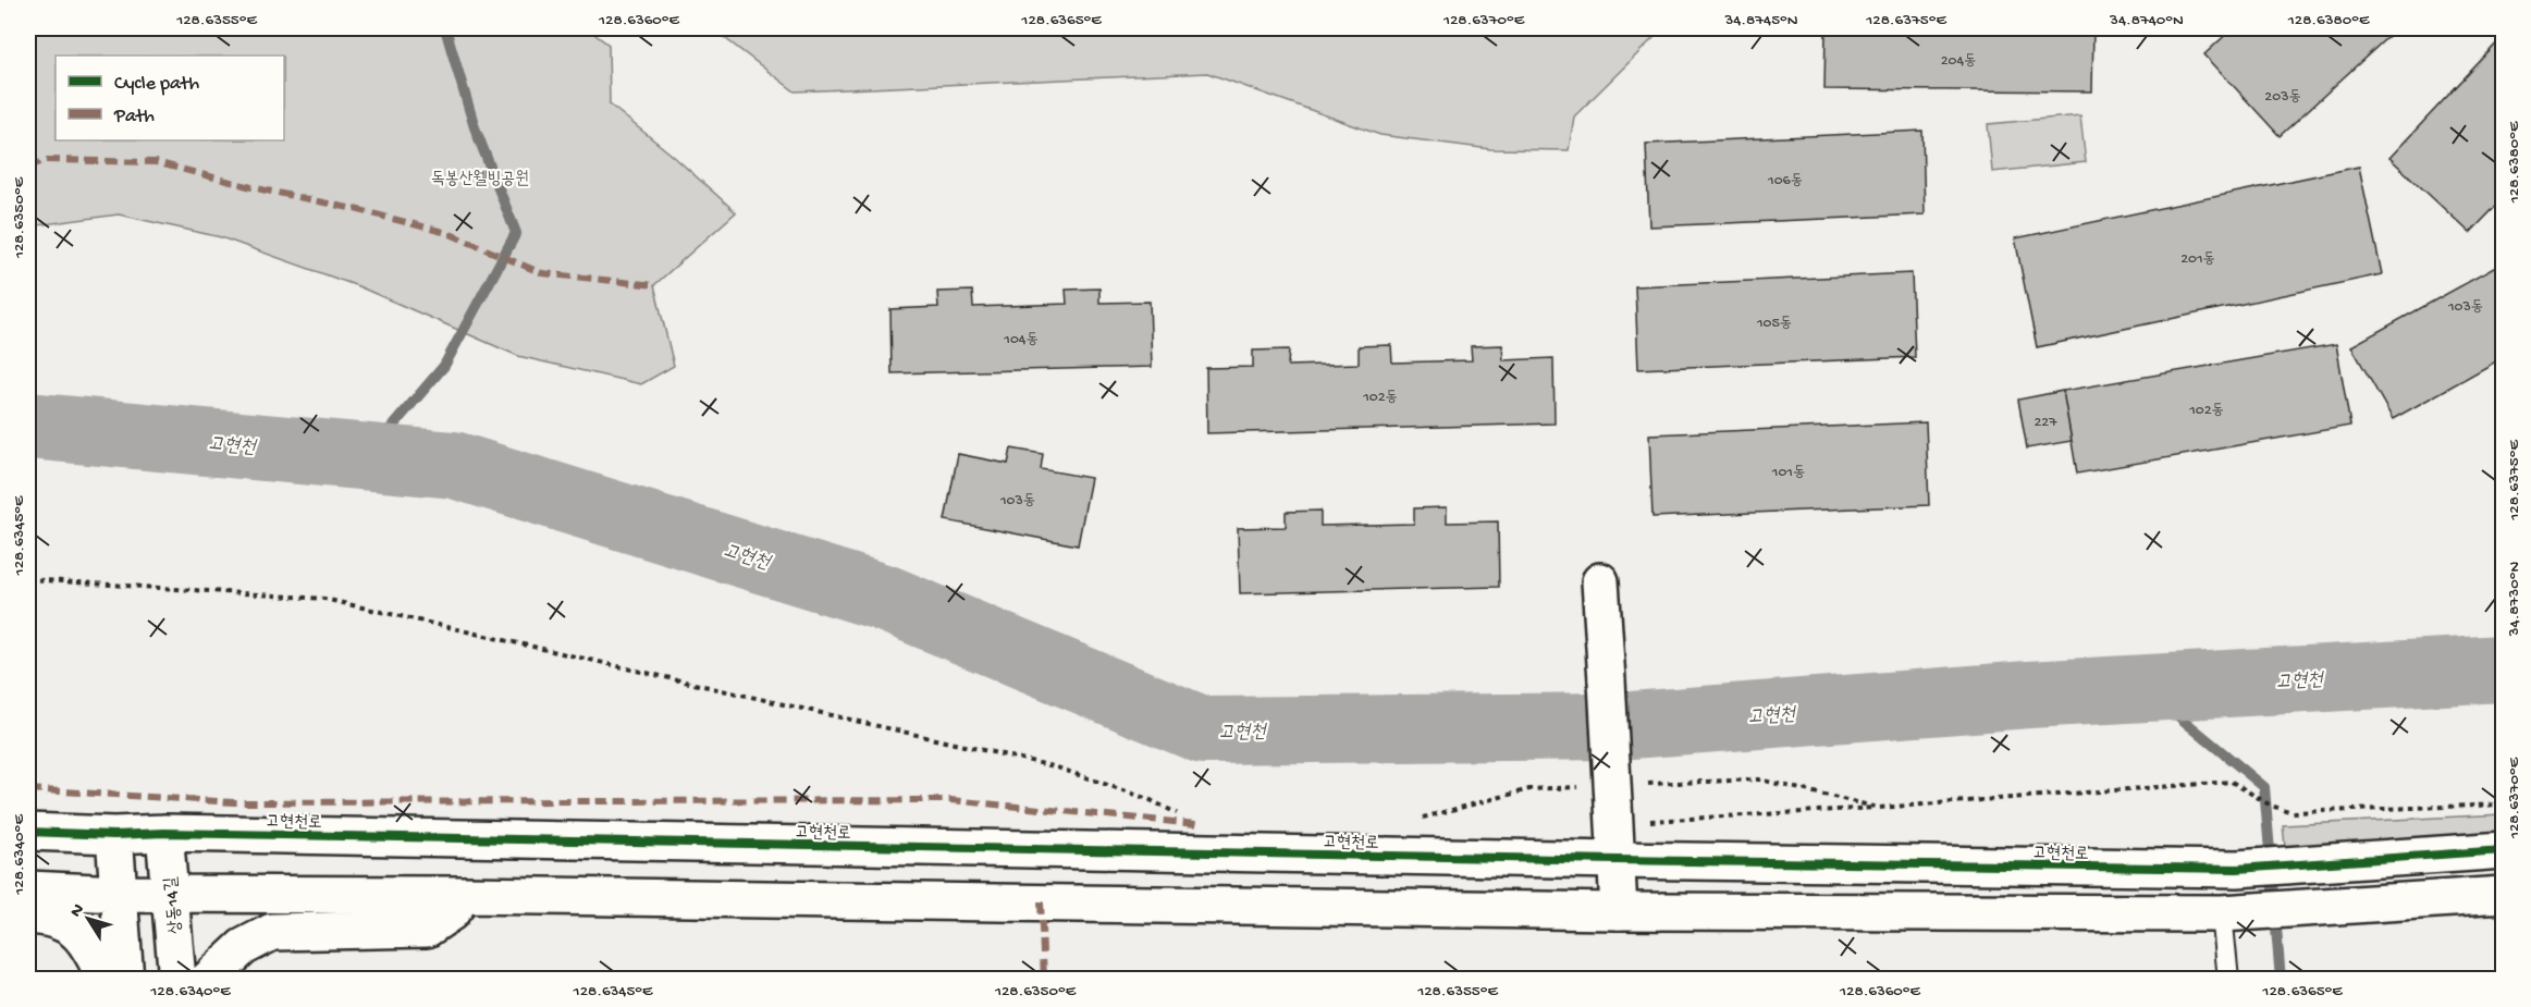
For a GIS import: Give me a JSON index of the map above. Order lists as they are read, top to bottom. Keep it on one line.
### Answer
{"streets":{"street":["고현천로","상동14길"]},"crossings":[["고현천로","상동14길"]],"water":["고현천"],"parks":["독봉산웰빙공원"],"house_numbers":["204동","203동","106동","201동","103동","105동","104동","102동","102동","227","101동","103동"],"legend":["Cycle path","Path"],"north":"top left","coordinates":["128.6355°E","128.6360°E","128.6365°E","128.6370°E","34.8745°N","128.6375°E","34.8740°N","128.6380°E","128.6350°E","128.6345°E","34.8730°N","128.6340°E"]}
